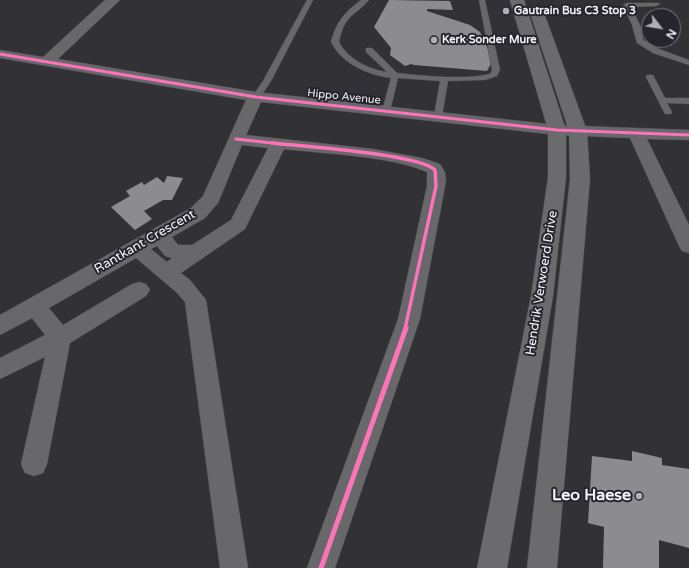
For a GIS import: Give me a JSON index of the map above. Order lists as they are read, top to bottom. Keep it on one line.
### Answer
{"streets":{"main road":["Hendrik Verwoerd Drive"],"street":["Hippo Avenue","Rantkant Crescent"]},"crossings":[["Hippo Avenue","Rantkant Crescent"],["Hippo Avenue","Hendrik Verwoerd Drive"]],"places":["Gautrain Bus C3 Stop 3","Kerk Sonder Mure","Leo Haese"],"north":"bottom right"}
